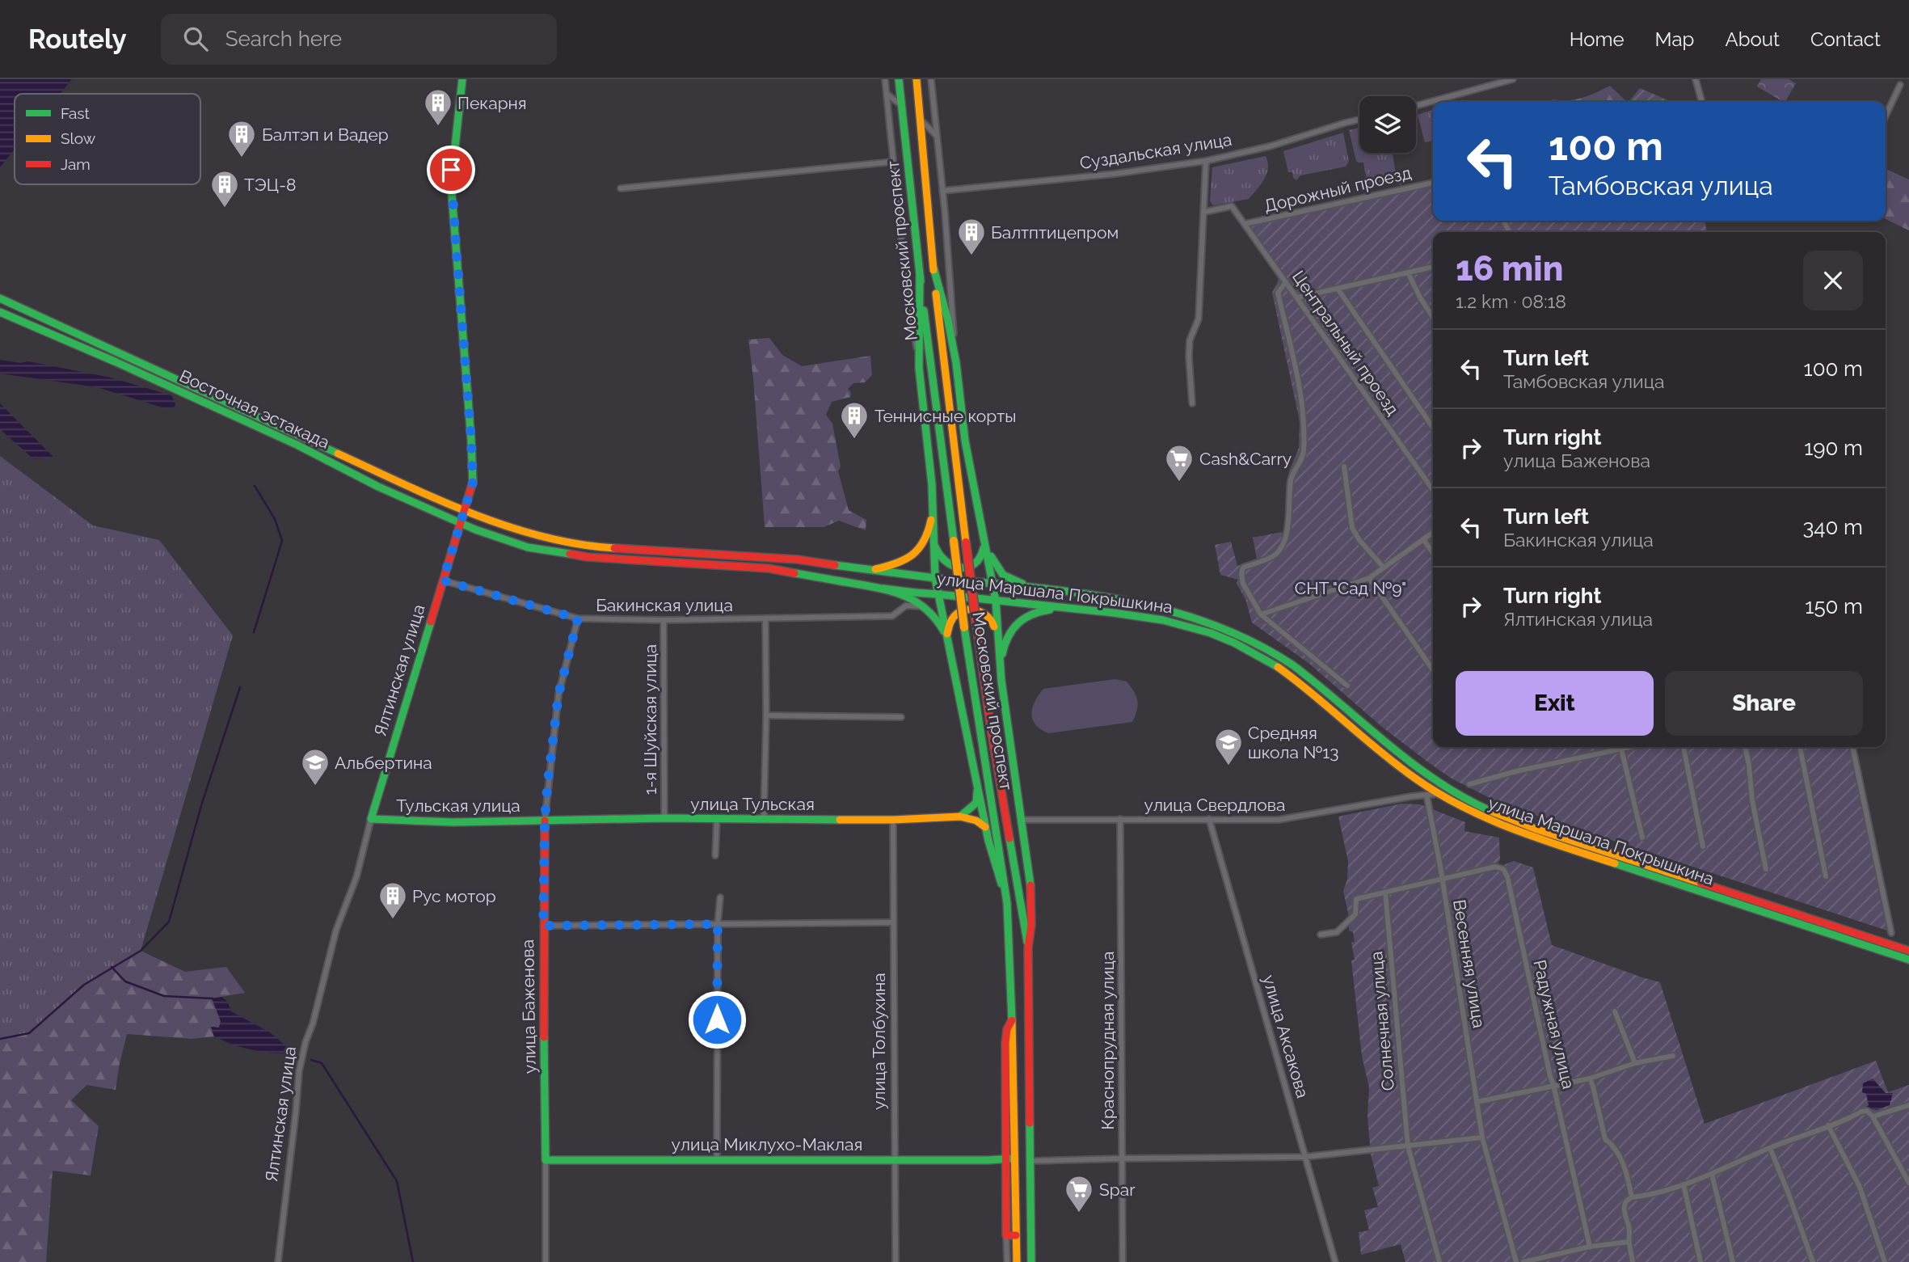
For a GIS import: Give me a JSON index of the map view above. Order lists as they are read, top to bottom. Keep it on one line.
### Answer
{"streets":{"main road":["Московский проспект","Восточная эстакада","улица Маршала Покрышкина","Ялтинская улица","улица Тульская","Тульская улица","улица Баженова","улица Миклухо-Маклая"],"street":["Суздальская улица","Дорожный проезд","Центральный проезд","Бакинская улица","1-я Шуйская улица","улица Свердлова","Весенняя улица","Солнечная улица","Радужная улица","улица Аксакова","Краснопрудная улица","улица Толбухина"]},"crossings":[["Дорожный проезд","Центральный проезд"],["Московский проспект","улица Миклухо-Маклая"],["Восточная эстакада","улица Маршала Покрышкина"],["Восточная эстакада","Ялтинская улица"],["улица Маршала Покрышкина","Ялтинская улица"],["улица Маршала Покрышкина","улица Свердлова"],["Бакинская улица","Ялтинская улица"],["Бакинская улица","1-я Шуйская улица"],["Бакинская улица","улица Баженова"],["Ялтинская улица","Тульская улица"],["1-я Шуйская улица","улица Тульская"],["улица Тульская","Тульская улица"],["улица Тульская","улица Баженова"],["улица Тульская","улица Толбухина"],["улица Свердлова","Весенняя улица"],["улица Свердлова","улица Аксакова"],["улица Свердлова","Краснопрудная улица"],["Тульская улица","улица Баженова"],["Весенняя улица","Радужная улица"],["улица Баженова","улица Миклухо-Маклая"],["улица Толбухина","улица Миклухо-Маклая"]],"parks":["СНТ \"Сад №9\""],"places":{"building":["Пекарня","Балтэп и Вадер","ТЭЦ-8","Балтптицепром","Теннисные корты","Рус мотор"],"supermarket":["Cash&Carry","Spar"],"school or university":["Средняя школа №13","Альбертина"]},"legend":["Fast","Slow","Jam"],"page":{"header":"Routely","search":"Search here","nav":["Home","Map","About","Contact"],"turn":["100 m","Тамбовская улица"],"heading":["16 min","1.2 km · 08:18"],"list":[{"name":"Turn left","note":"Тамбовская улица","value":"100 m"},{"name":"Turn right","note":"улица Баженова","value":"190 m"},{"name":"Turn left","note":"Бакинская улица","value":"340 m"},{"name":"Turn right","note":"Ялтинская улица","value":"150 m"}],"buttons":["Exit","Share"]}}
